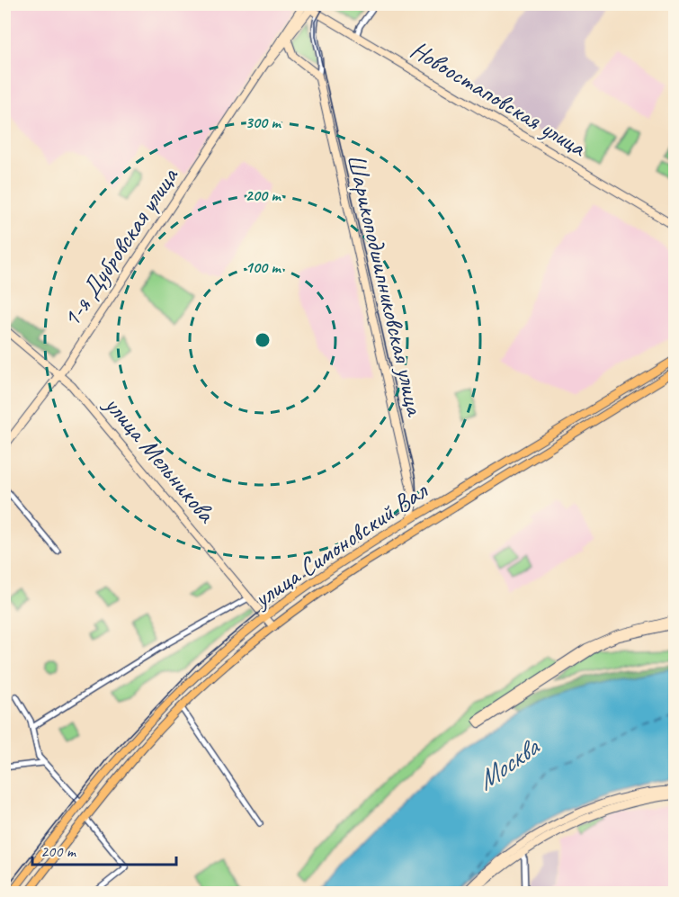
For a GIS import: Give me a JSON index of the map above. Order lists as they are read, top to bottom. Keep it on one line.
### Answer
{"streets":{"main road":["Новоостаповская улица","1-я Дубровская улица","Шарикоподшипниковская улица","улица Мельникова","улица Симоновский Вал"]},"crossings":[["Новоостаповская улица","1-я Дубровская улица"],["Новоостаповская улица","Шарикоподшипниковская улица"],["1-я Дубровская улица","улица Мельникова"],["улица Мельникова","улица Симоновский Вал"]],"water":["Москва"],"scale_bar":"200 m","rings":["300 m","200 m","100 m"]}
